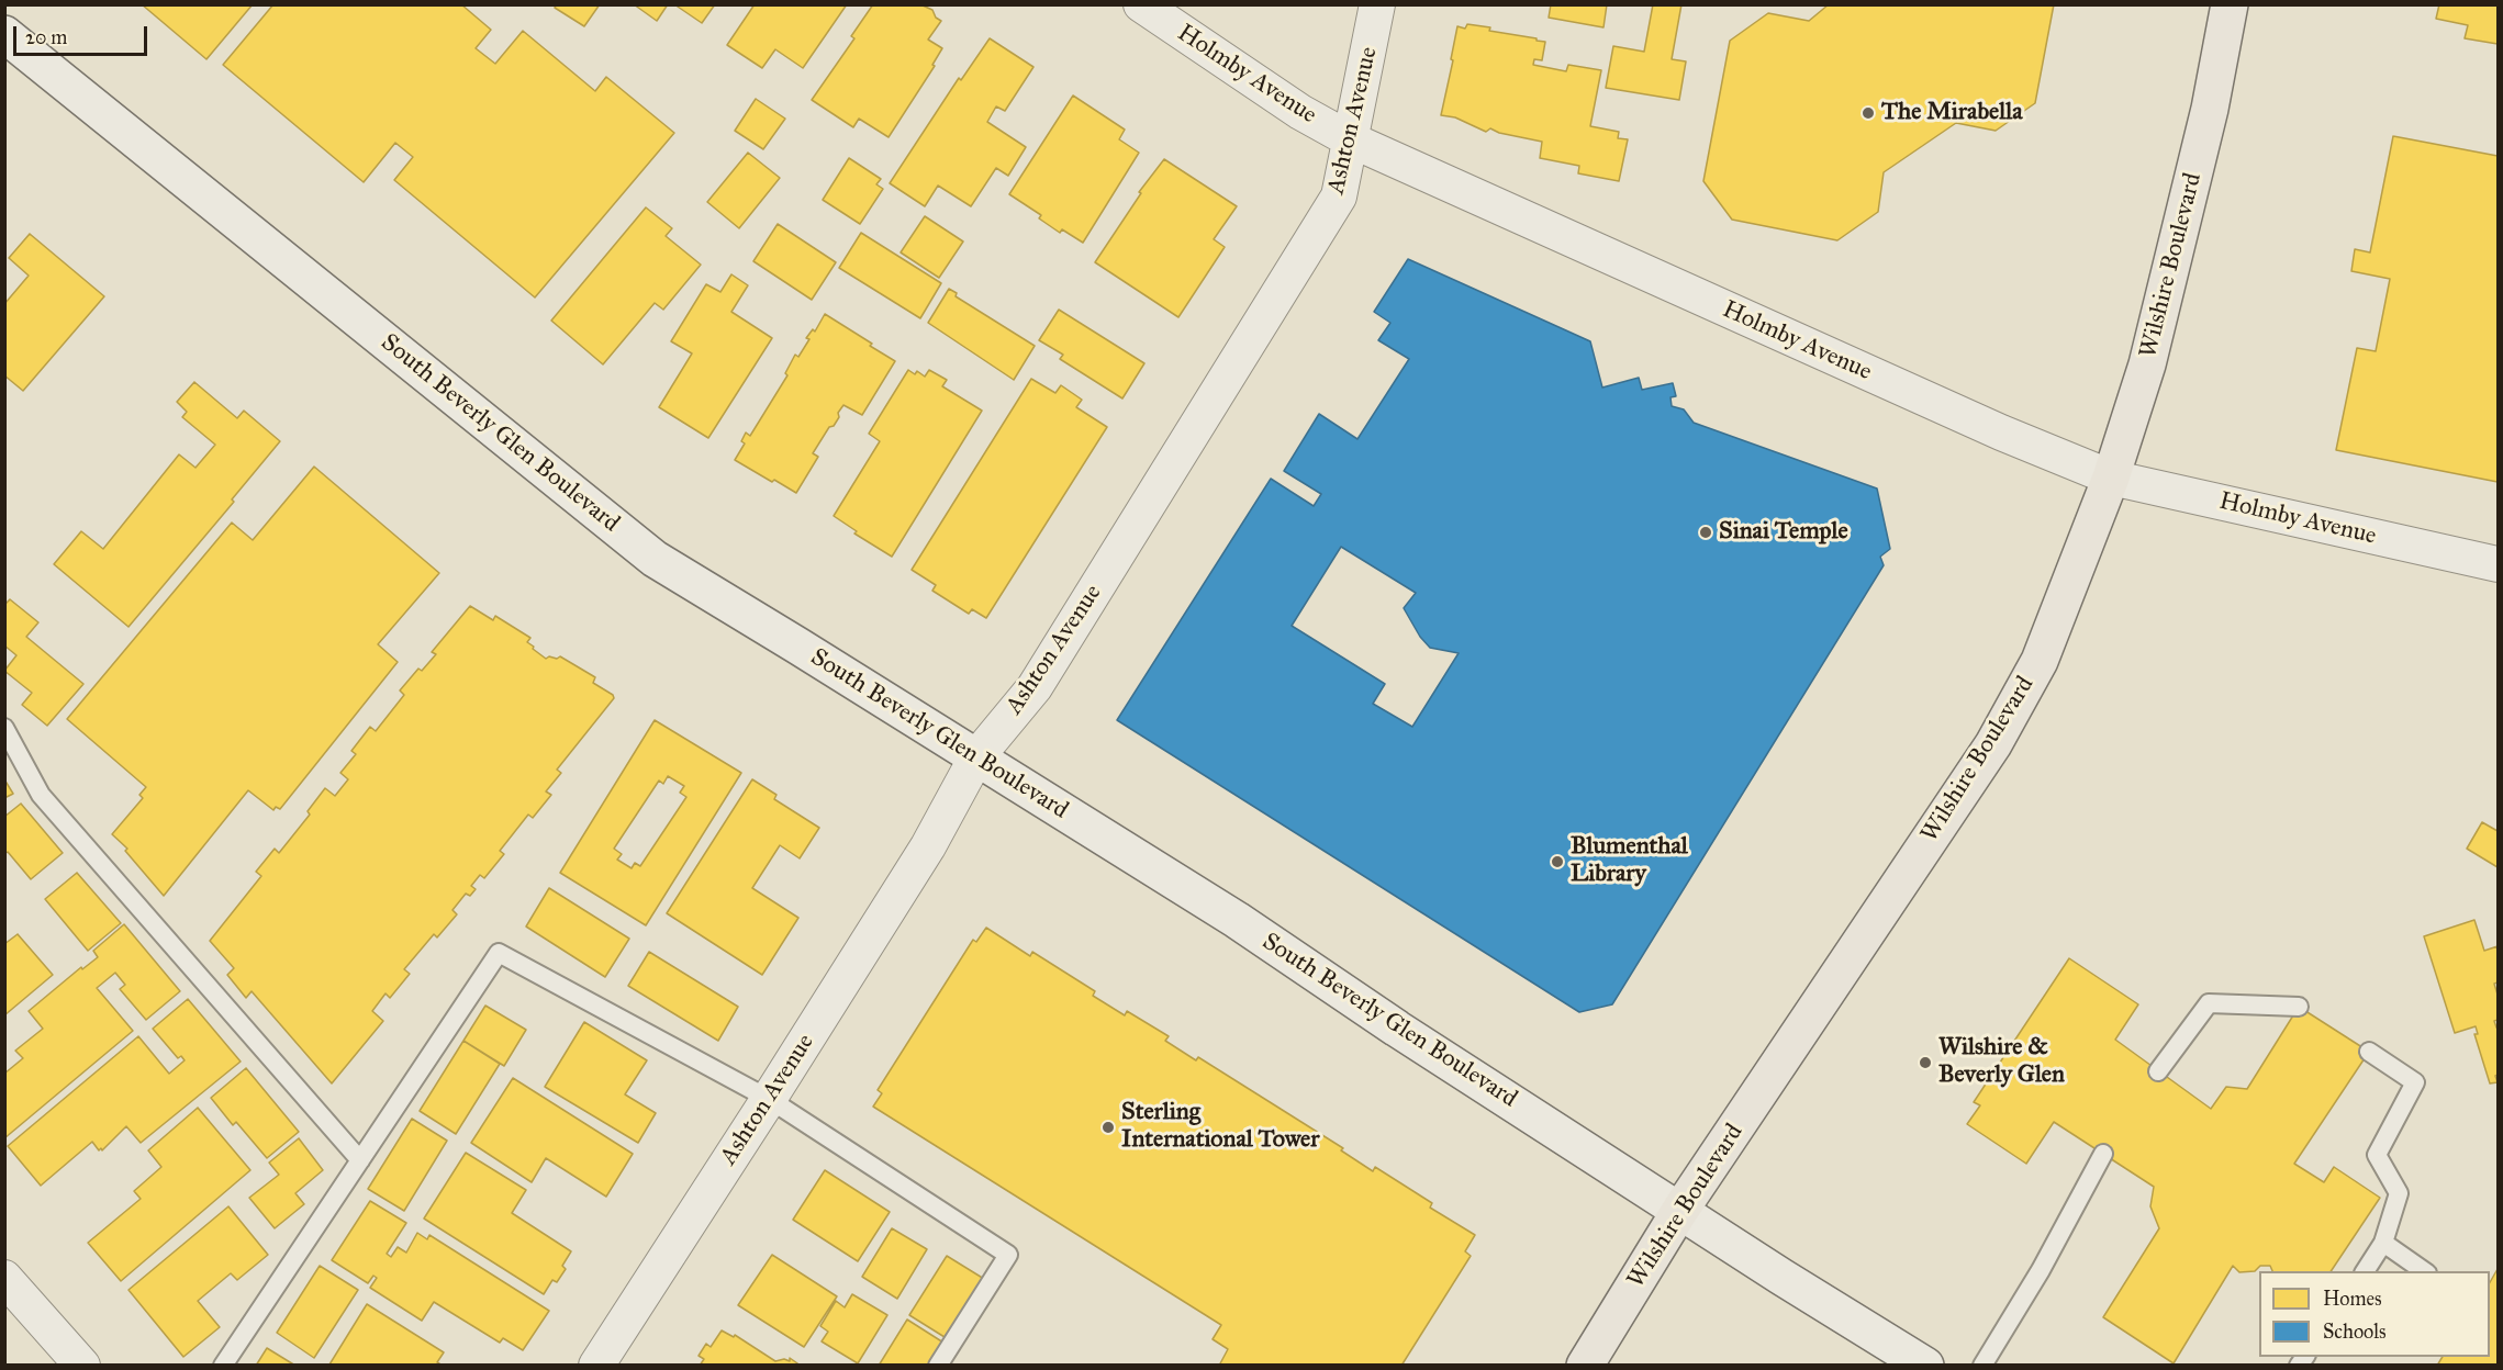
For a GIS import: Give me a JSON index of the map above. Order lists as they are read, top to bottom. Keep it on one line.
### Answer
{"streets":{"main road":["Wilshire Boulevard","South Beverly Glen Boulevard"],"street":["Holmby Avenue","Ashton Avenue"]},"crossings":[["Holmby Avenue","Ashton Avenue"],["Holmby Avenue","Wilshire Boulevard"],["Ashton Avenue","South Beverly Glen Boulevard"],["Wilshire Boulevard","South Beverly Glen Boulevard"]],"places":["The Mirabella","Sinai Temple","Blumenthal Library","Wilshire & Beverly Glen","Sterling International Tower"],"legend":["Homes","Schools"],"scale_bar":"20 m"}
